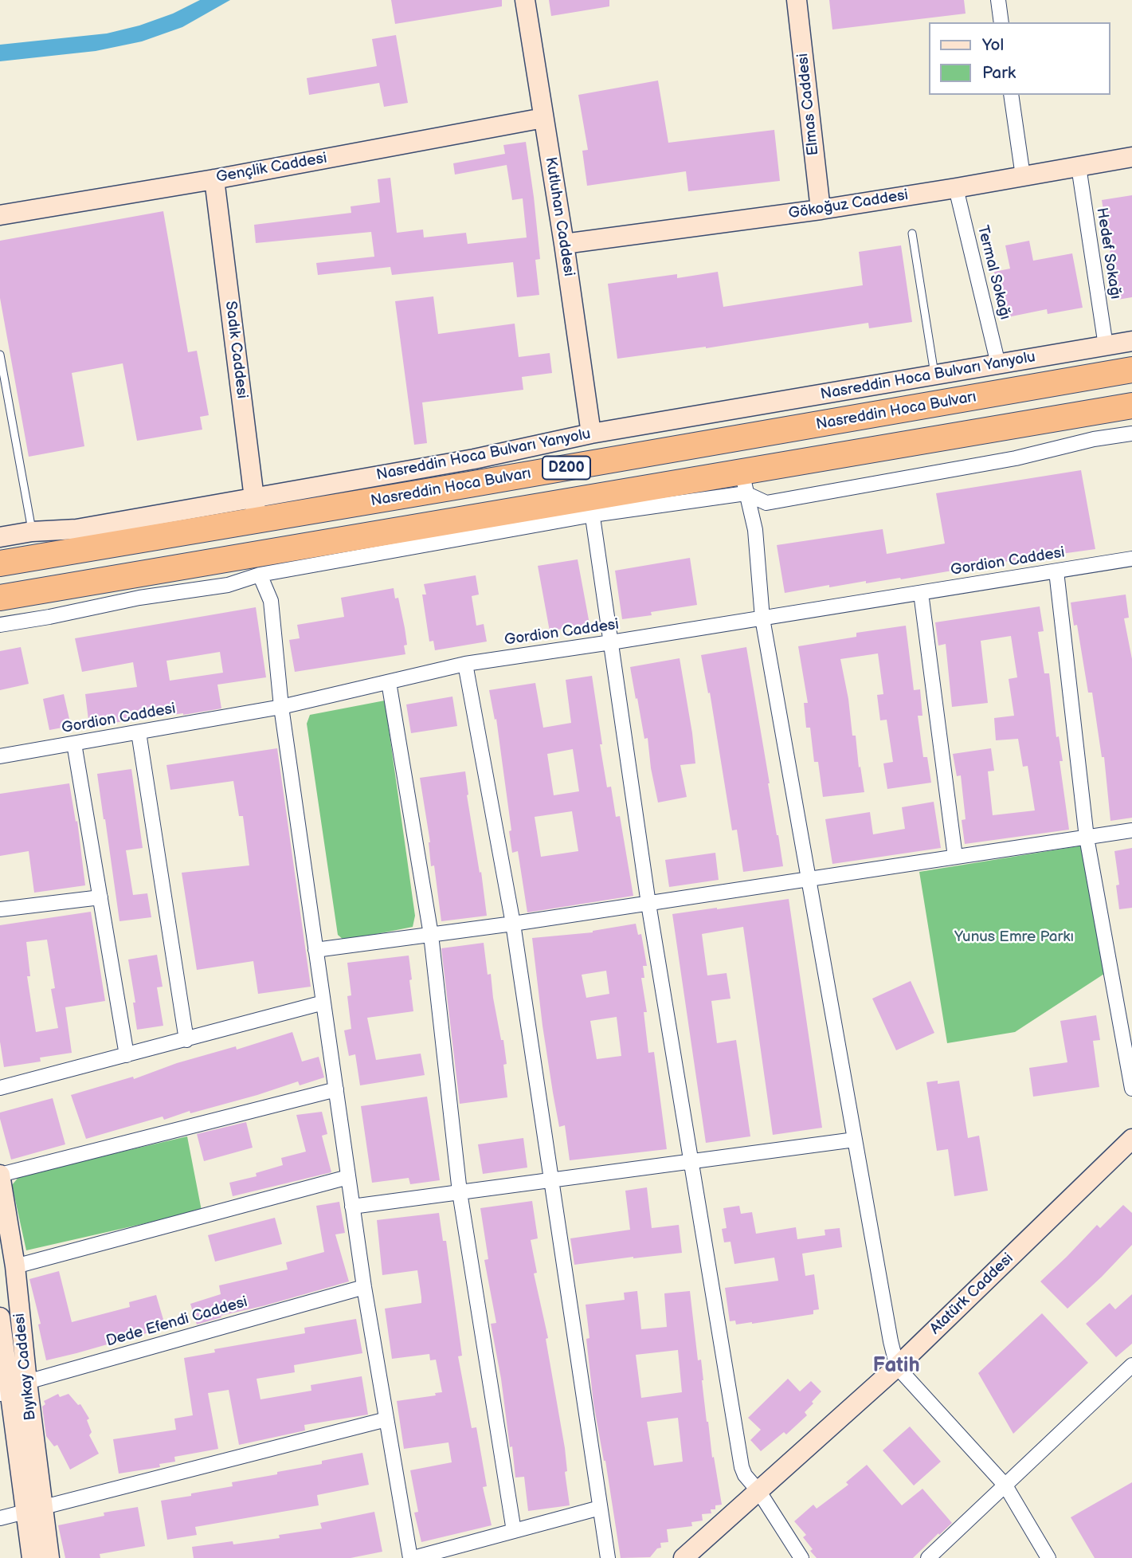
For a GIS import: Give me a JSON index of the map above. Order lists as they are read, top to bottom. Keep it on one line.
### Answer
{"streets":{"highway":["Nasreddin Hoca Bulvarı","D200"],"street":["Elmas Caddesi","Gençlik Caddesi","Gökoğuz Caddesi","Kutluhan Caddesi","Hedef Sokağı","Termal Sokağı","Sadık Caddesi","Nasreddin Hoca Bulvarı Yanyolu","Gordion Caddesi","Atatürk Caddesi","Dede Efendi Caddesi","Bıyıkay Caddesi"]},"crossings":[["Elmas Caddesi","Gökoğuz Caddesi"],["Gençlik Caddesi","Kutluhan Caddesi"],["Gençlik Caddesi","Sadık Caddesi"],["Gökoğuz Caddesi","Kutluhan Caddesi"],["Gökoğuz Caddesi","Hedef Sokağı"],["Gökoğuz Caddesi","Termal Sokağı"],["Kutluhan Caddesi","Nasreddin Hoca Bulvarı Yanyolu"],["Hedef Sokağı","Nasreddin Hoca Bulvarı Yanyolu"],["Termal Sokağı","Nasreddin Hoca Bulvarı Yanyolu"],["Sadık Caddesi","Nasreddin Hoca Bulvarı Yanyolu"],["Sadık Caddesi","Nasreddin Hoca Bulvarı"],["Nasreddin Hoca Bulvarı Yanyolu","Nasreddin Hoca Bulvarı"],["Dede Efendi Caddesi","Bıyıkay Caddesi"]],"districts":["Fatih"],"parks":["Yunus Emre Parkı"],"legend":["Yol","Park"]}
